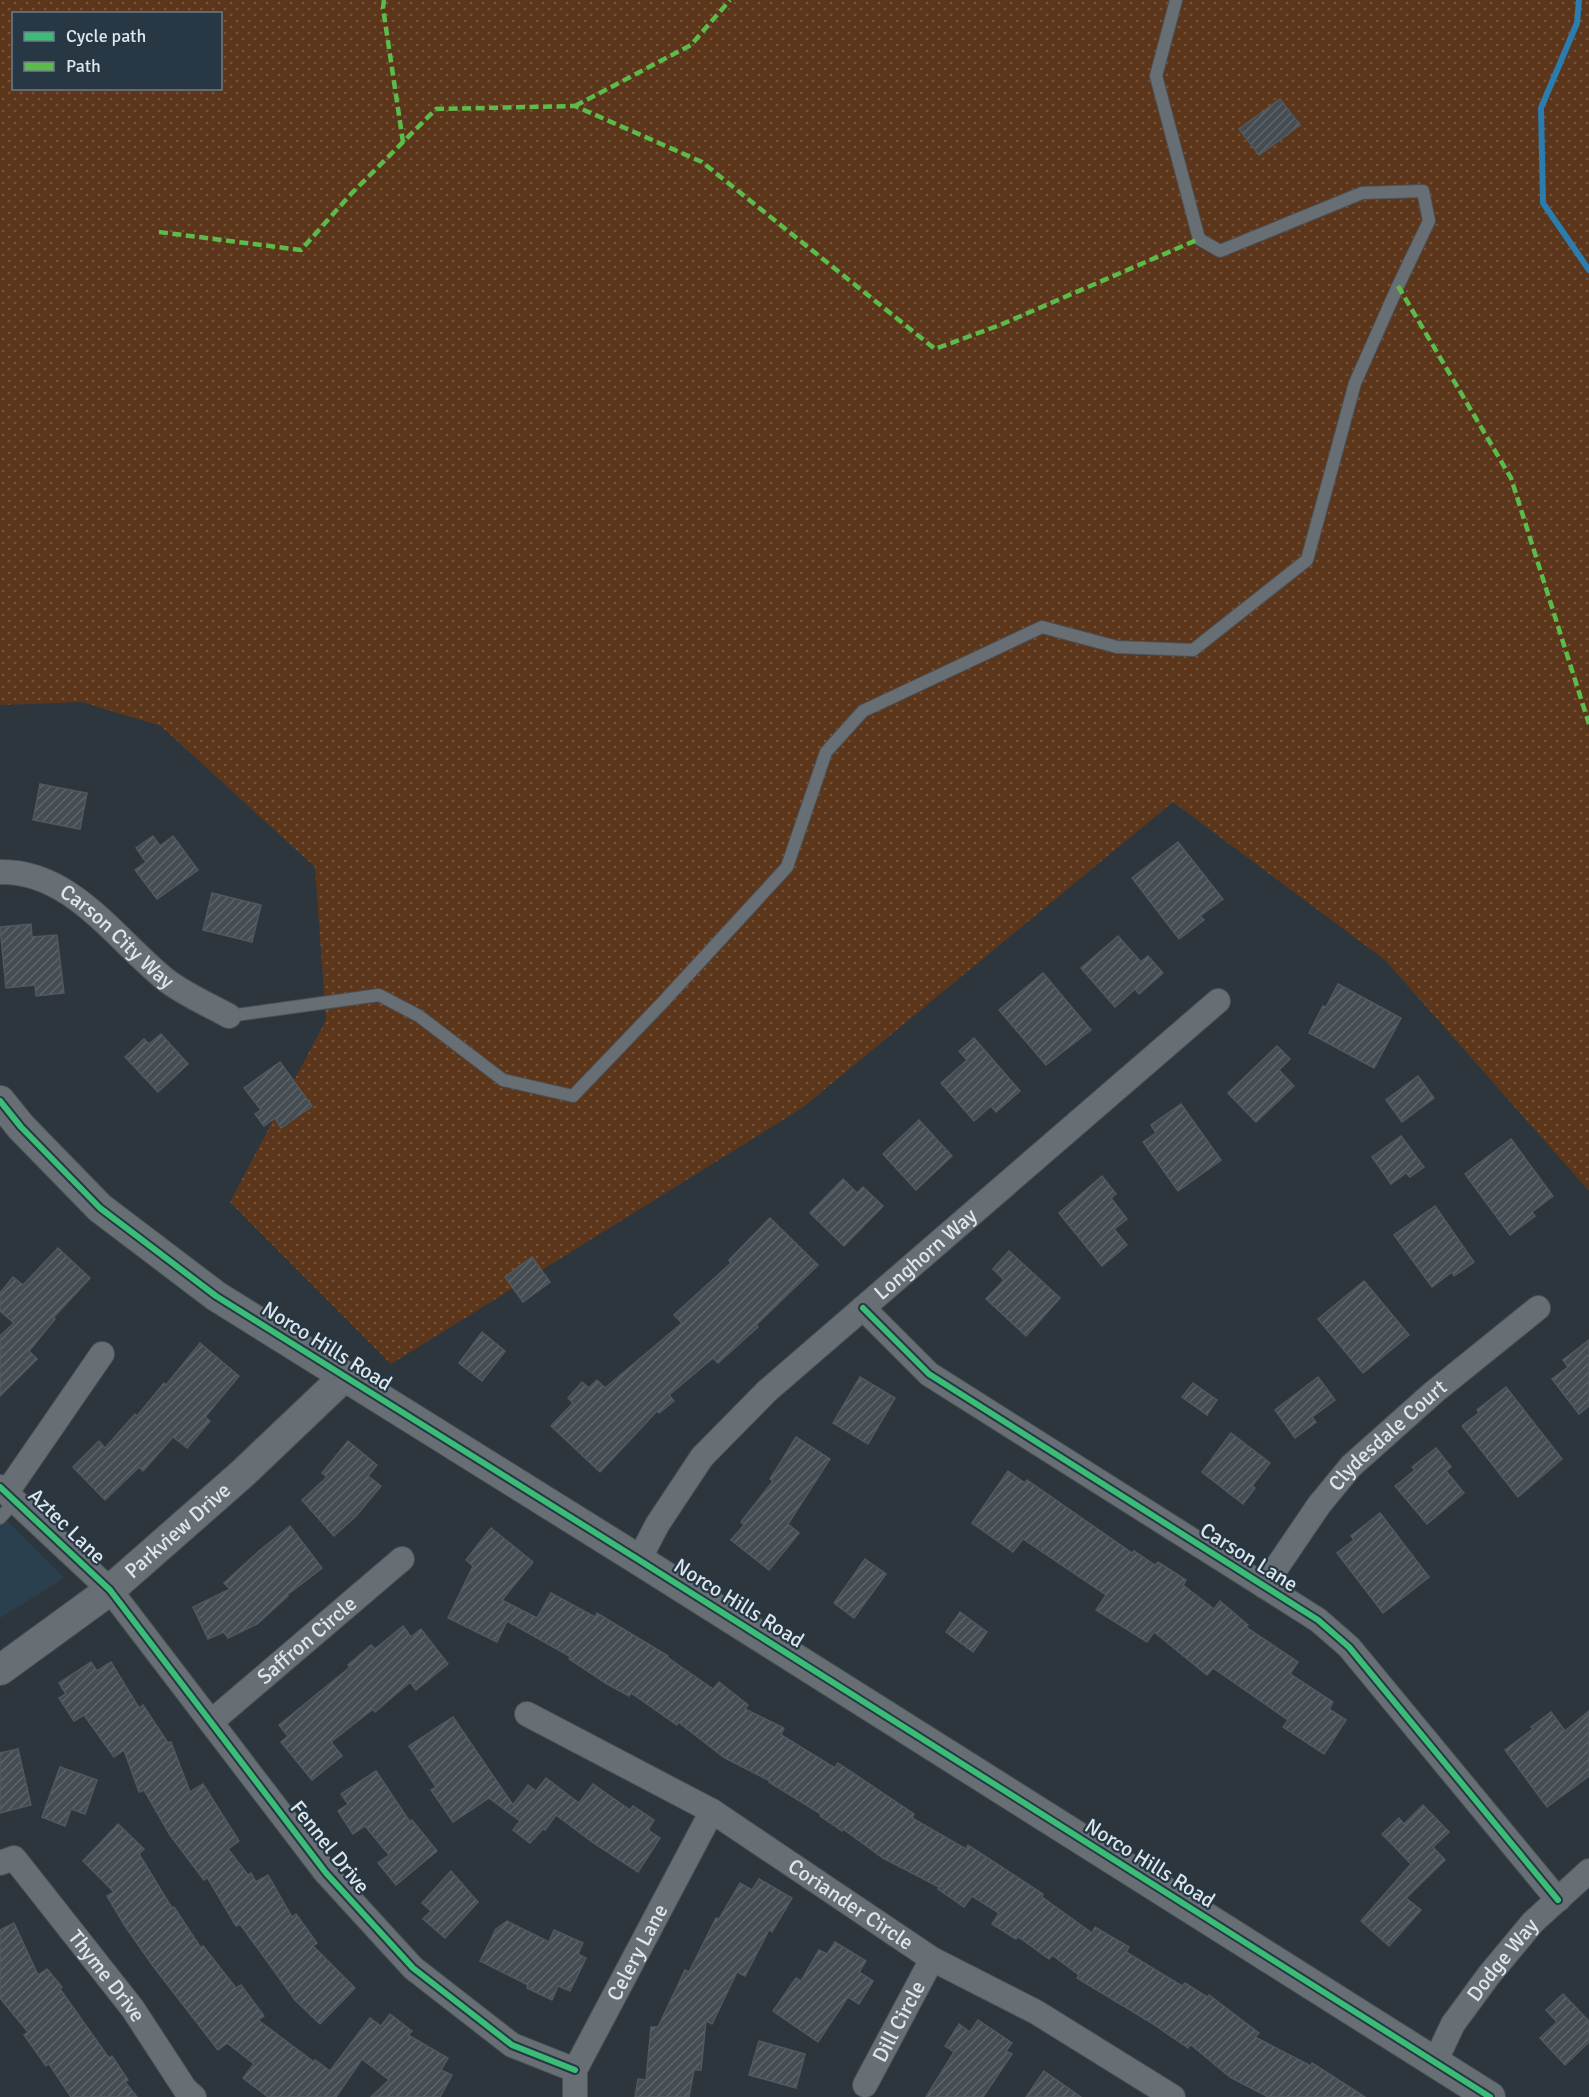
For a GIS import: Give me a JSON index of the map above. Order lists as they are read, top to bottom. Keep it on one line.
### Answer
{"streets":{"street":["Carson City Way","Longhorn Way","Norco Hills Road","Clydesdale Court","Aztec Lane","Parkview Drive","Carson Lane","Saffron Circle","Fennel Drive","Coriander Circle","Celery Lane","Dodge Way","Thyme Drive","Dill Circle"]},"crossings":[["Longhorn Way","Norco Hills Road"],["Longhorn Way","Carson Lane"],["Norco Hills Road","Parkview Drive"],["Norco Hills Road","Dodge Way"],["Clydesdale Court","Carson Lane"],["Aztec Lane","Parkview Drive"],["Aztec Lane","Fennel Drive"],["Parkview Drive","Fennel Drive"],["Carson Lane","Dodge Way"],["Saffron Circle","Fennel Drive"],["Fennel Drive","Celery Lane"],["Coriander Circle","Celery Lane"],["Coriander Circle","Dill Circle"]],"legend":["Cycle path","Path"]}
